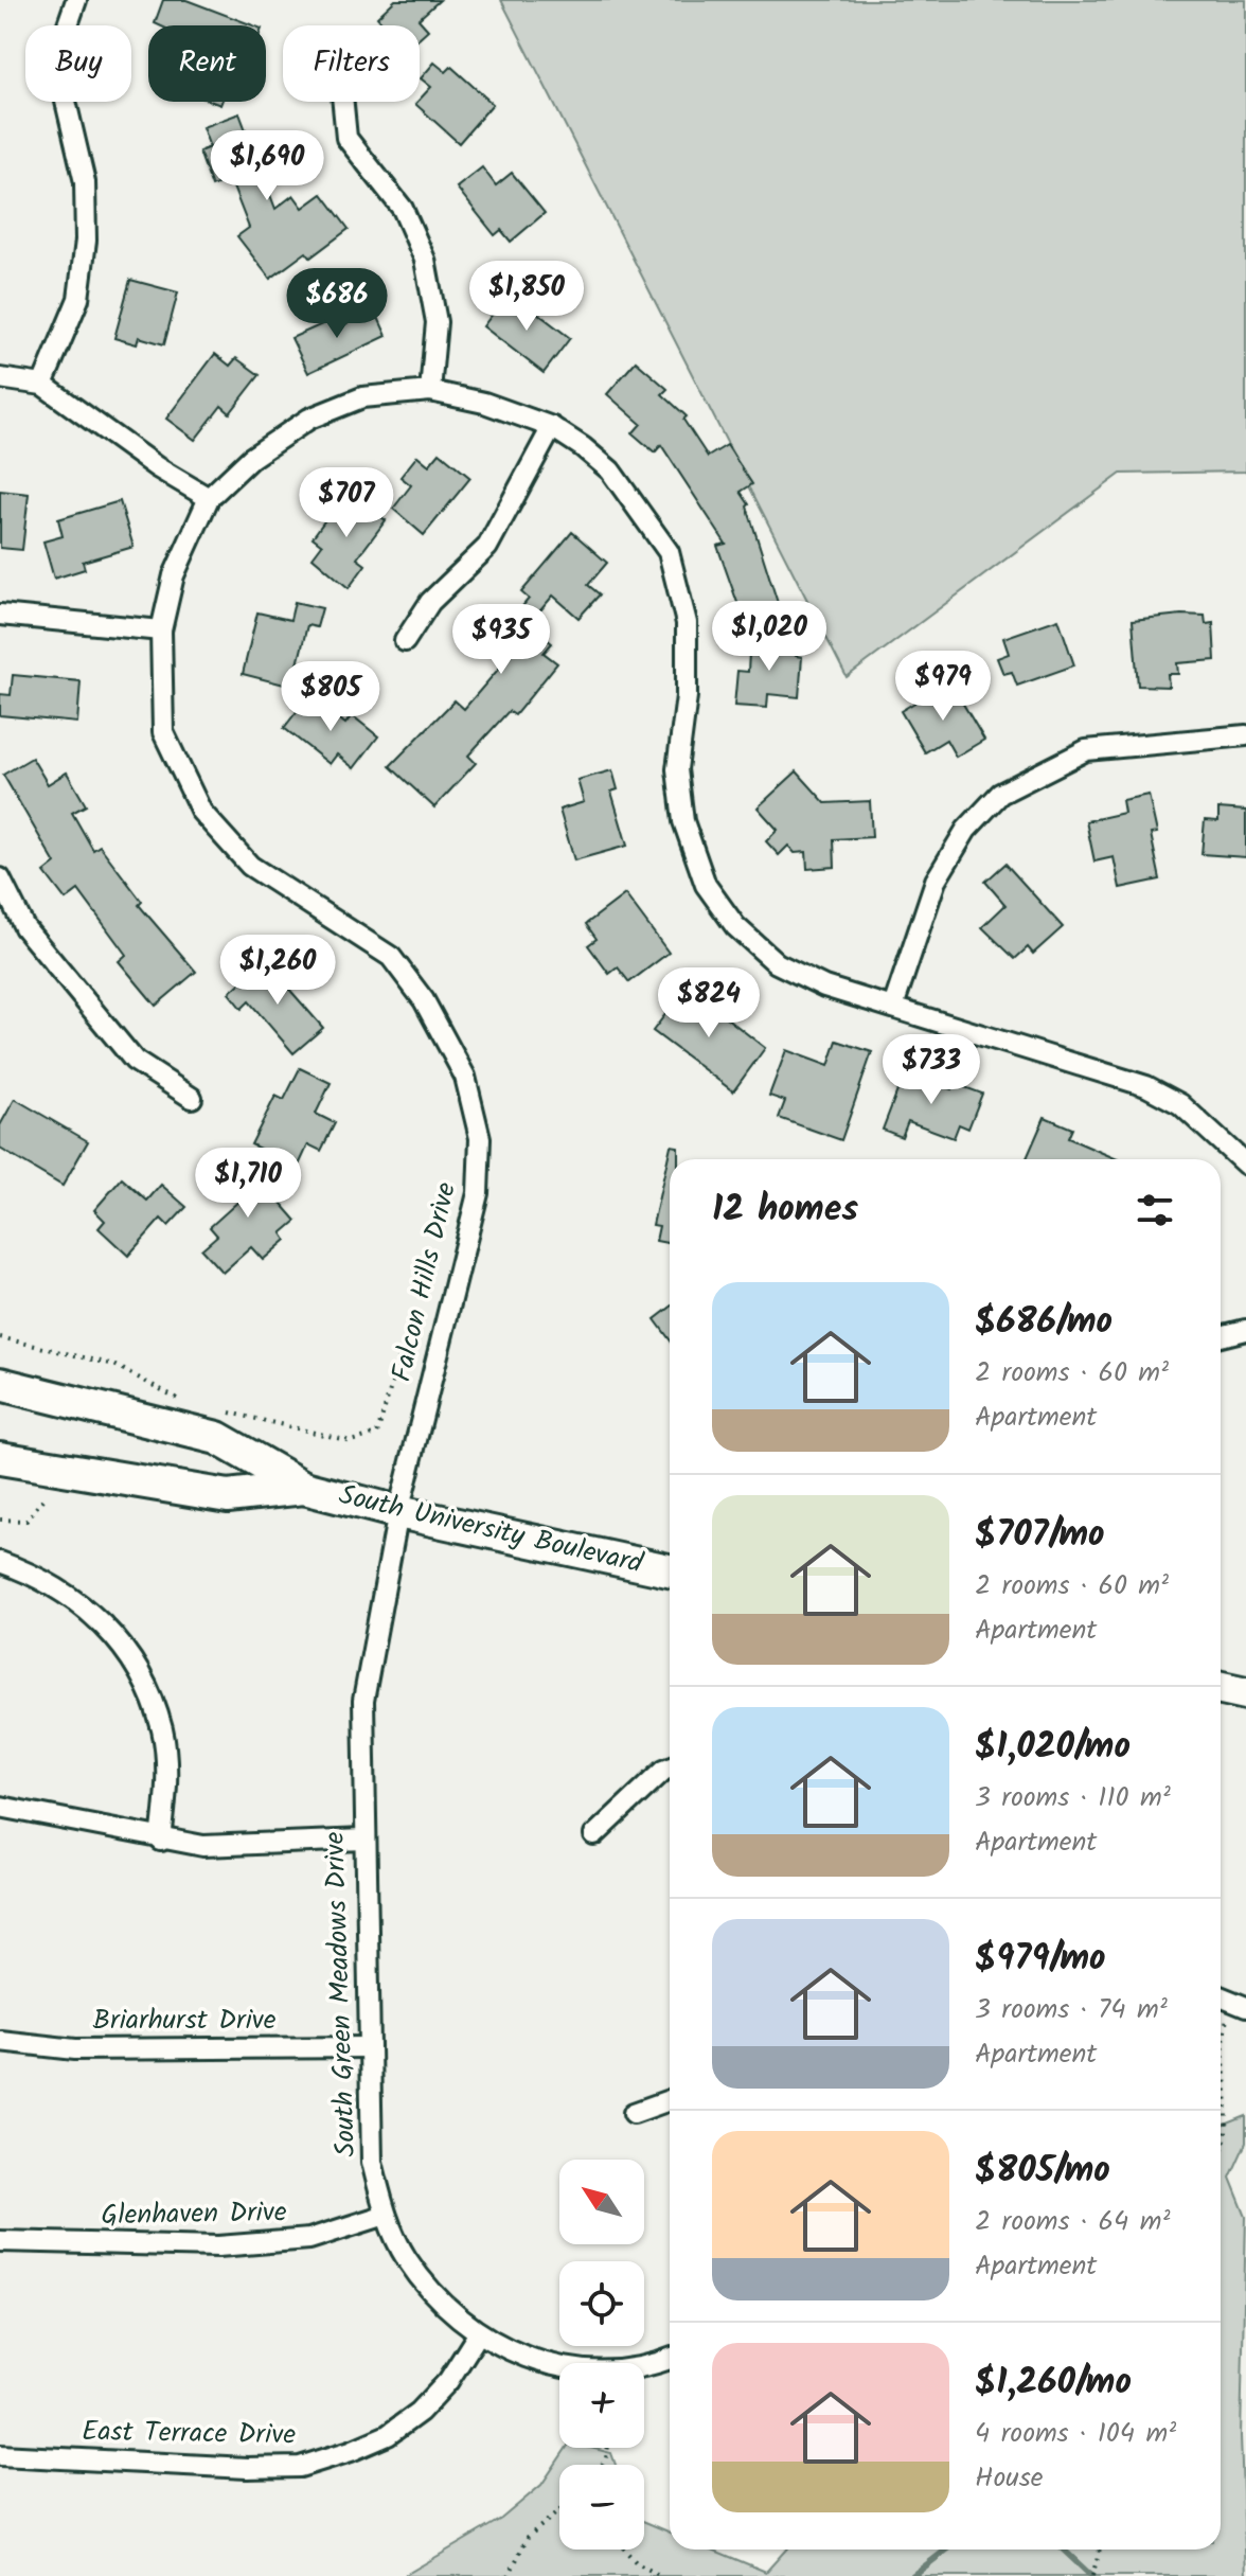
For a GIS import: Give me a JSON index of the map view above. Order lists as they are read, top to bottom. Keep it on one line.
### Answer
{"streets":{"main road":["South University Boulevard"],"street":["Falcon Hills Drive","South Green Meadows Drive","Briarhurst Drive","Glenhaven Drive","East Terrace Drive"]},"crossings":[["Falcon Hills Drive","South University Boulevard"],["Falcon Hills Drive","South Green Meadows Drive"],["South University Boulevard","South Green Meadows Drive"],["South Green Meadows Drive","Briarhurst Drive"],["South Green Meadows Drive","Glenhaven Drive"],["South Green Meadows Drive","East Terrace Drive"]],"north":"top left","page":{"chip":["Buy","Rent","Filters"],"price":["$1,690","$1,850","$686","$707","$1,020","$935","$979","$805","$1,260","$824","$733","$1,710"],"heading":"12 homes","list":[{"name":"$686/mo","note":"2 rooms · 60 m² · Apartment"},{"name":"$707/mo","note":"2 rooms · 60 m² · Apartment"},{"name":"$1,020/mo","note":"3 rooms · 110 m² · Apartment"},{"name":"$979/mo","note":"3 rooms · 74 m² · Apartment"},{"name":"$805/mo","note":"2 rooms · 64 m² · Apartment"},{"name":"$1,260/mo","note":"4 rooms · 104 m² · House"}],"map_buttons":["+","−"]}}
